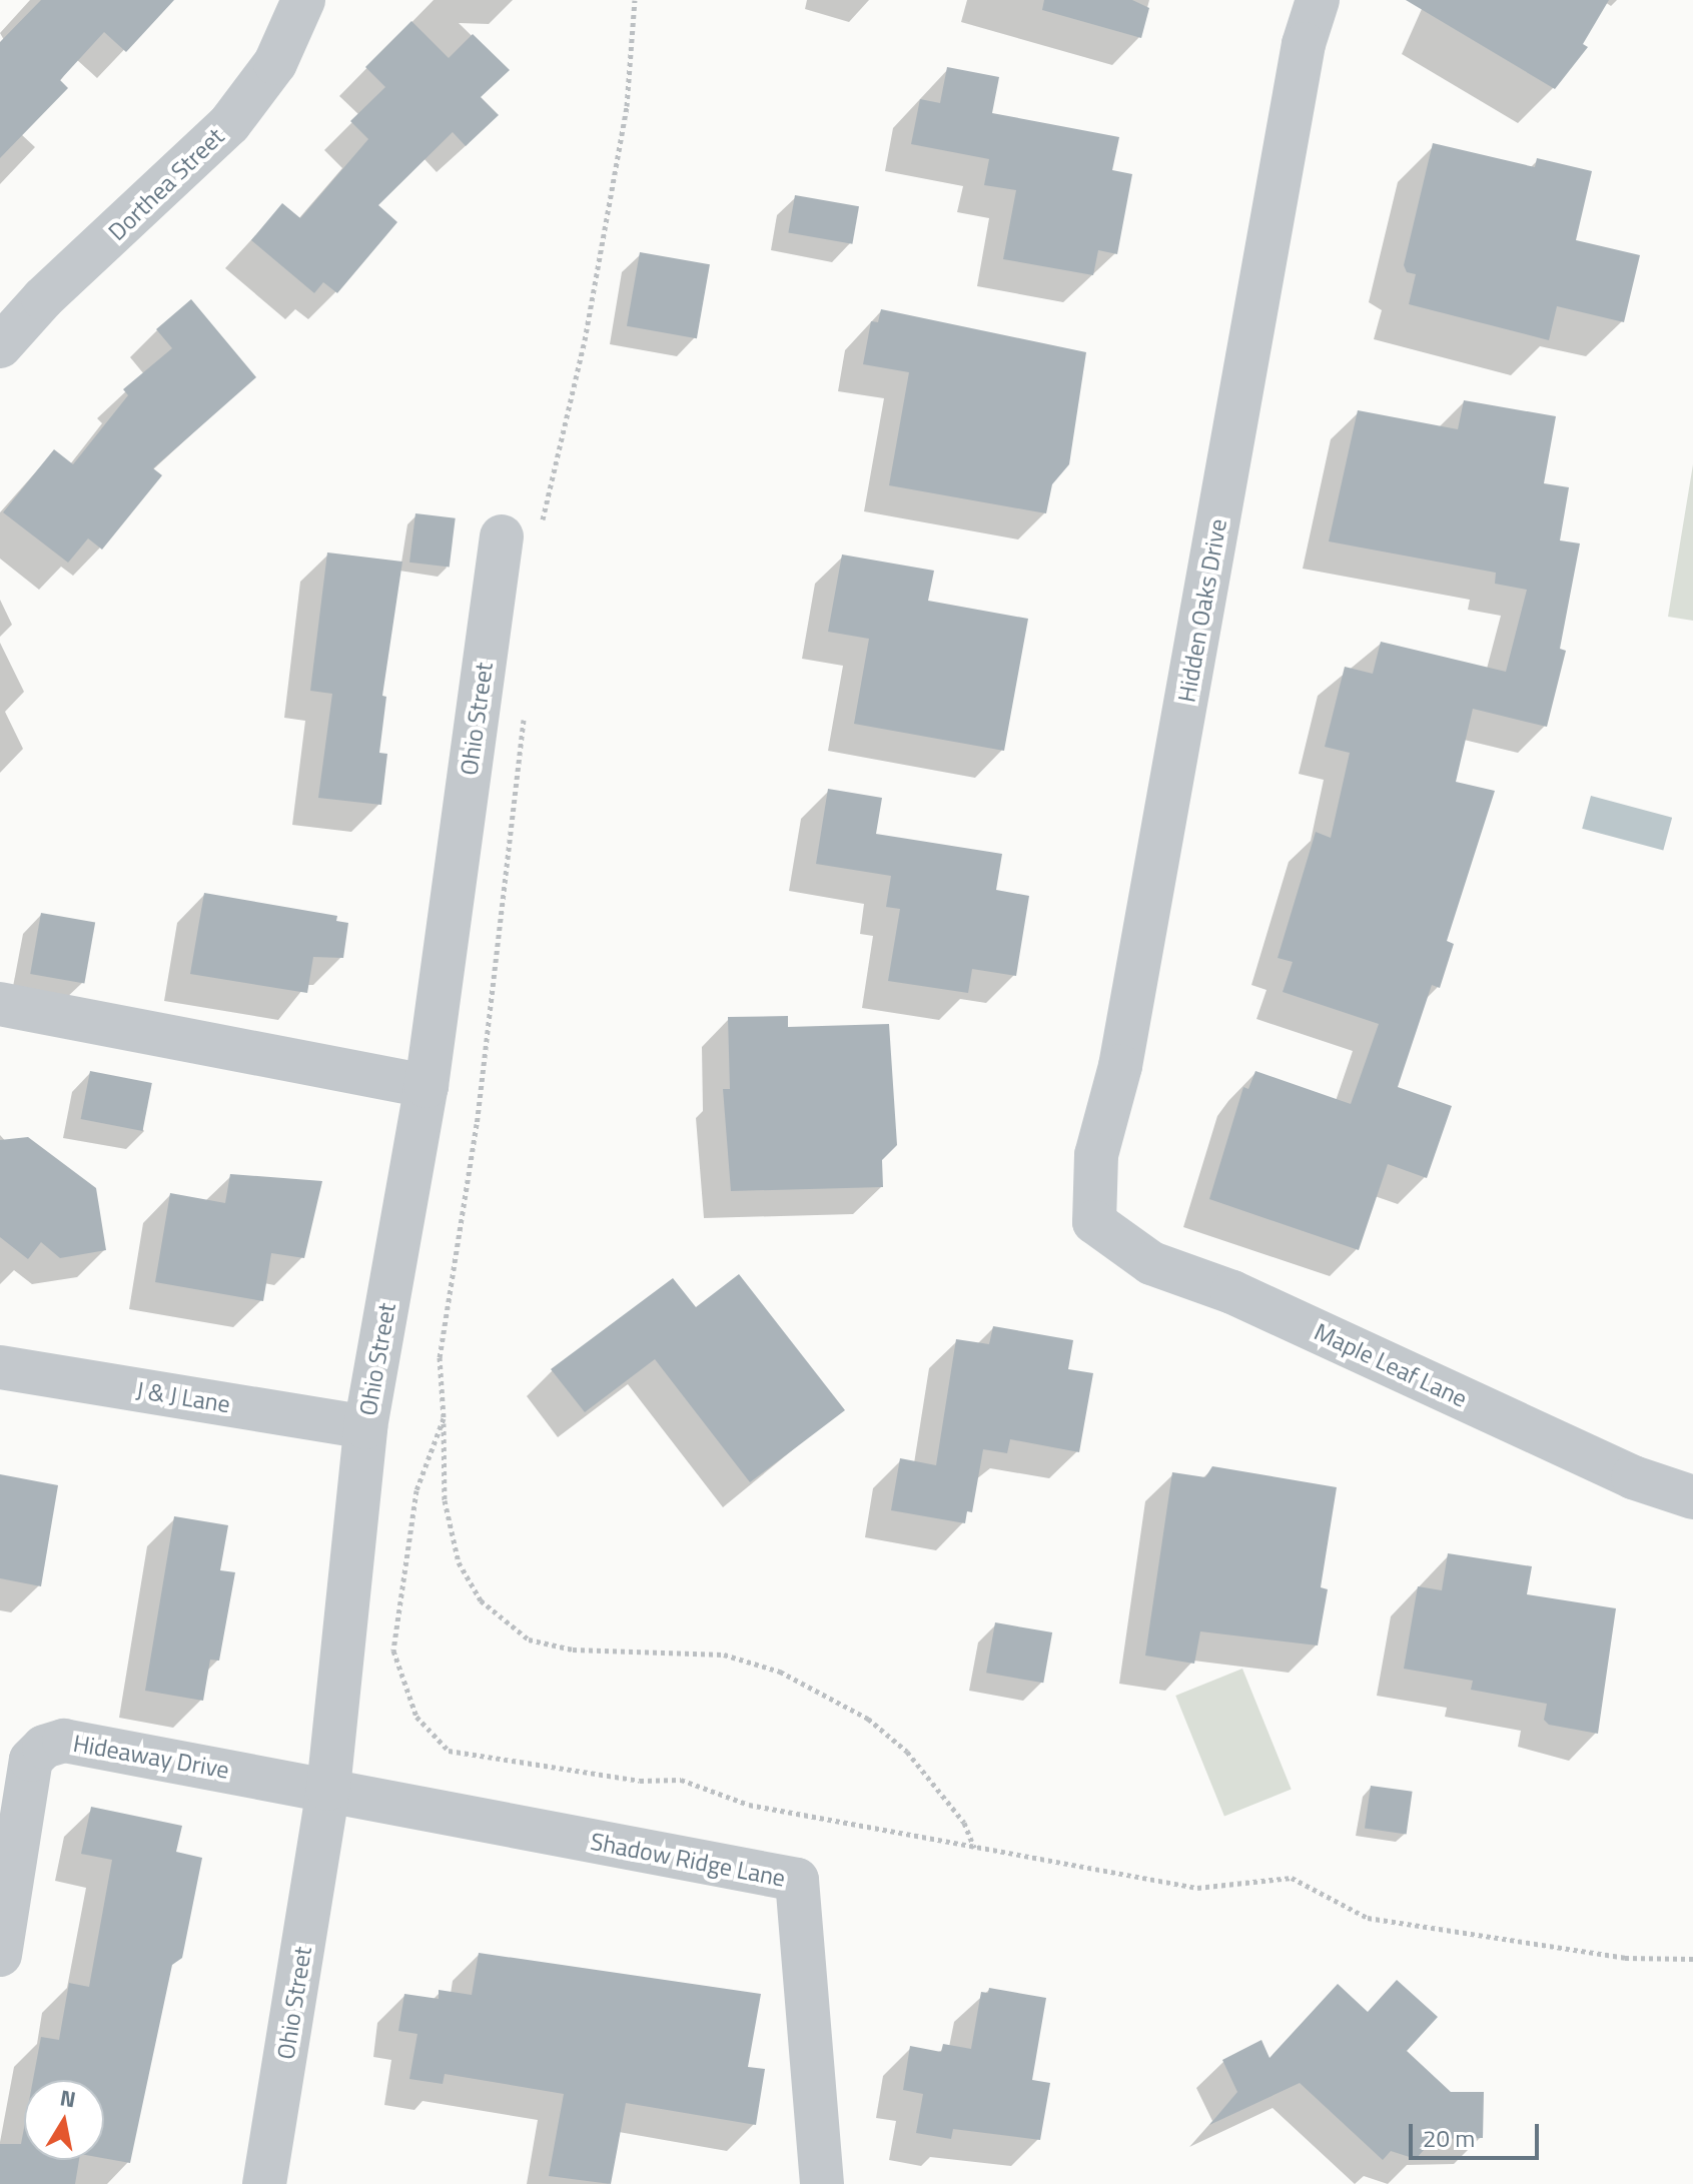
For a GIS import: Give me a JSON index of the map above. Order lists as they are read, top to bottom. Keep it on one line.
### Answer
{"streets":{"street":["Dorthea Street","Hidden Oaks Drive","Ohio Street","Maple Leaf Lane","J & J Lane","Hideaway Drive","Shadow Ridge Lane"]},"crossings":[["Hidden Oaks Drive","Maple Leaf Lane"],["Ohio Street","J & J Lane"],["Ohio Street","Hideaway Drive"],["Ohio Street","Shadow Ridge Lane"],["Hideaway Drive","Shadow Ridge Lane"]],"scale_bar":"20 m","north":"top"}
